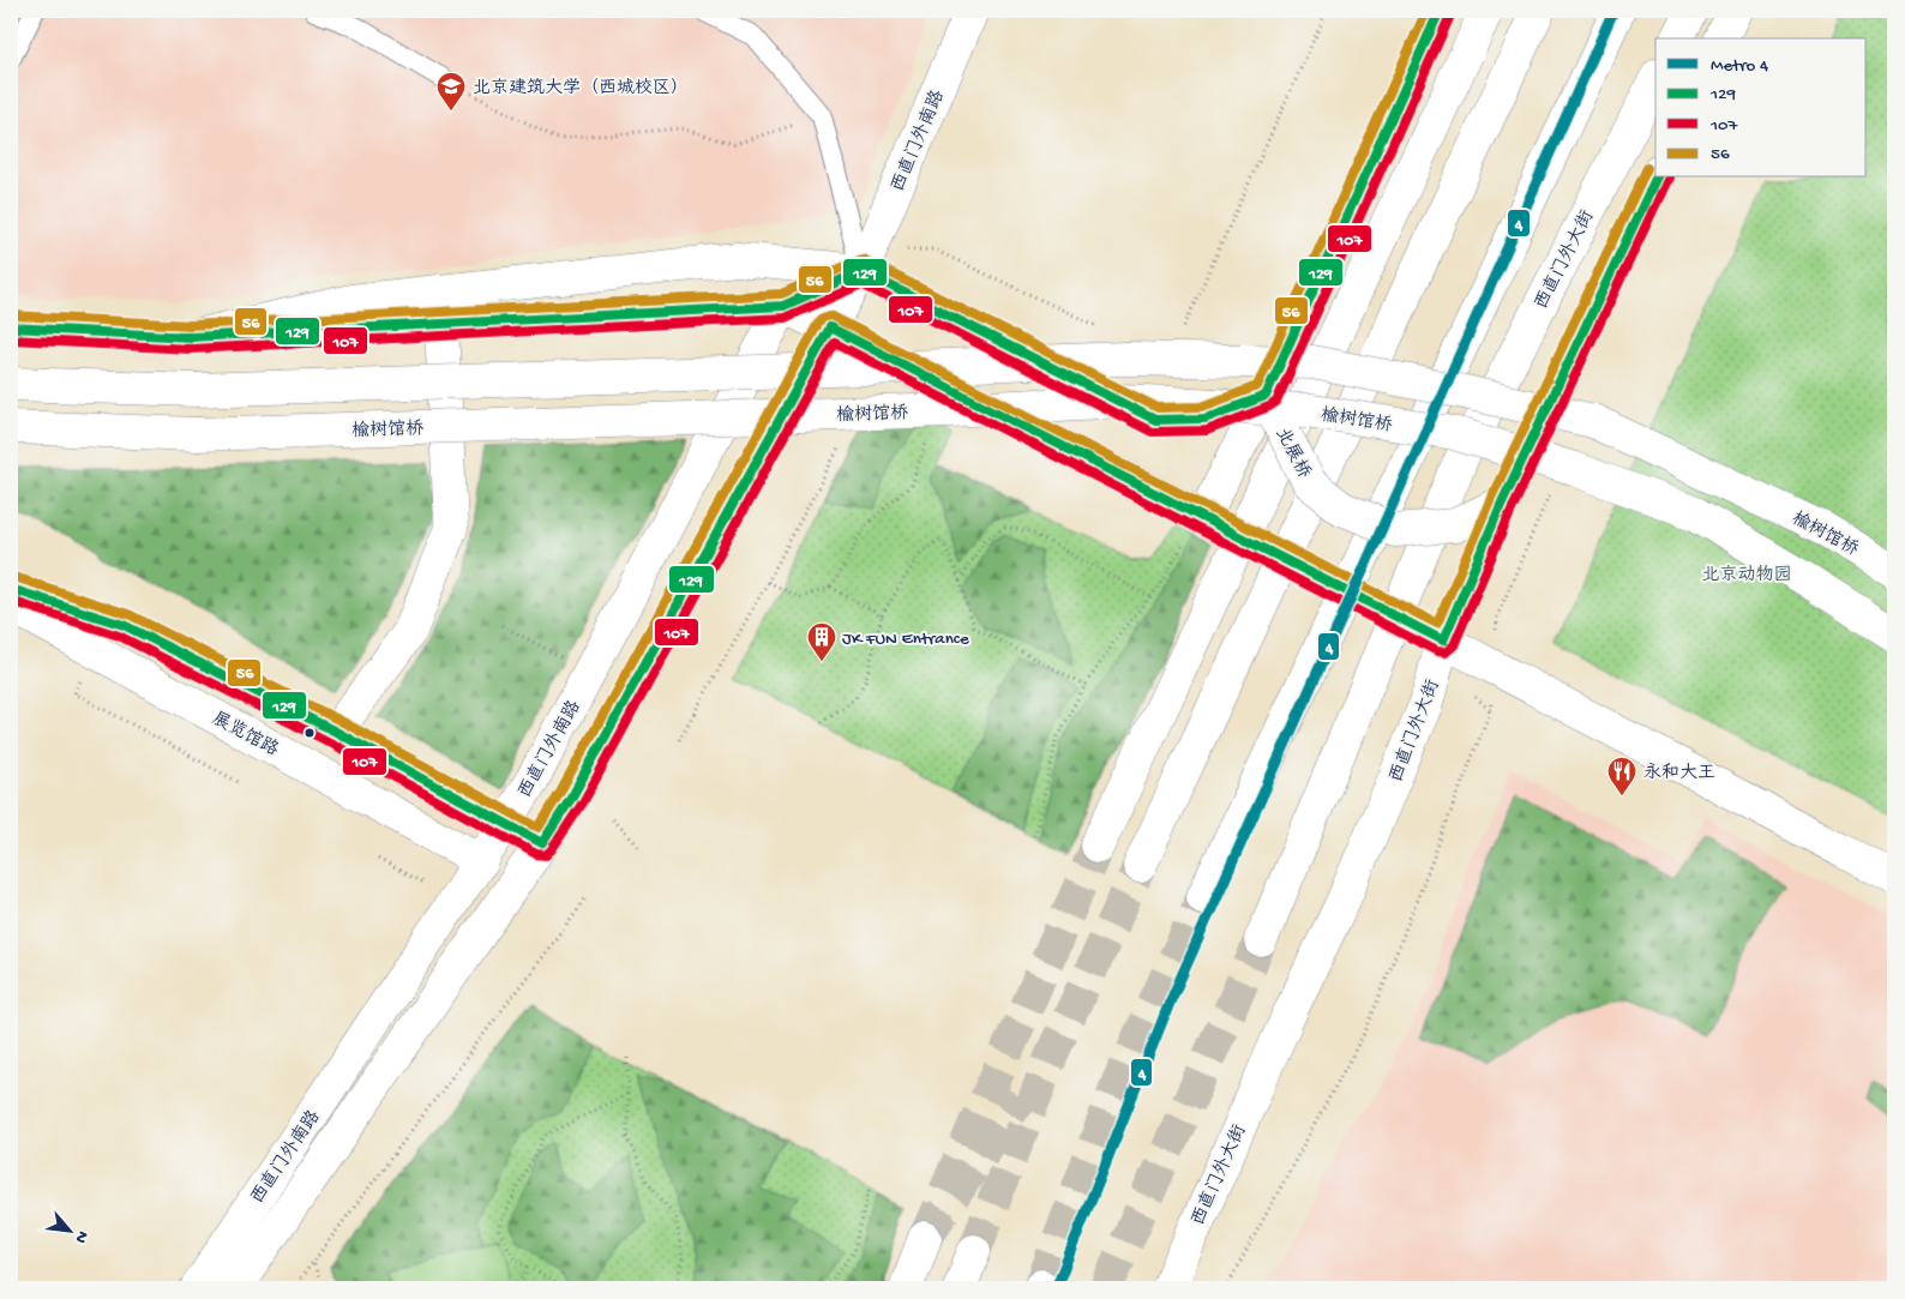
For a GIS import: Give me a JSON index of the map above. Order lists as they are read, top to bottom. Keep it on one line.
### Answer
{"streets":{"main road":["西直门外南路","西直门外大街","榆树馆桥","北展桥","展览馆路"]},"crossings":[["西直门外南路","展览馆路"],["西直门外大街","北展桥"]],"parks":["北京动物园"],"places":{"school or university":["北京建筑大学（西城校区）"],"building":["JK FUN Entrance"],"restaurant":["永和大王"]},"lines":["metro line 4","transit line 129","transit line 56","transit line 107"],"legend":["Metro 4","129","107","56"],"north":"bottom right"}
